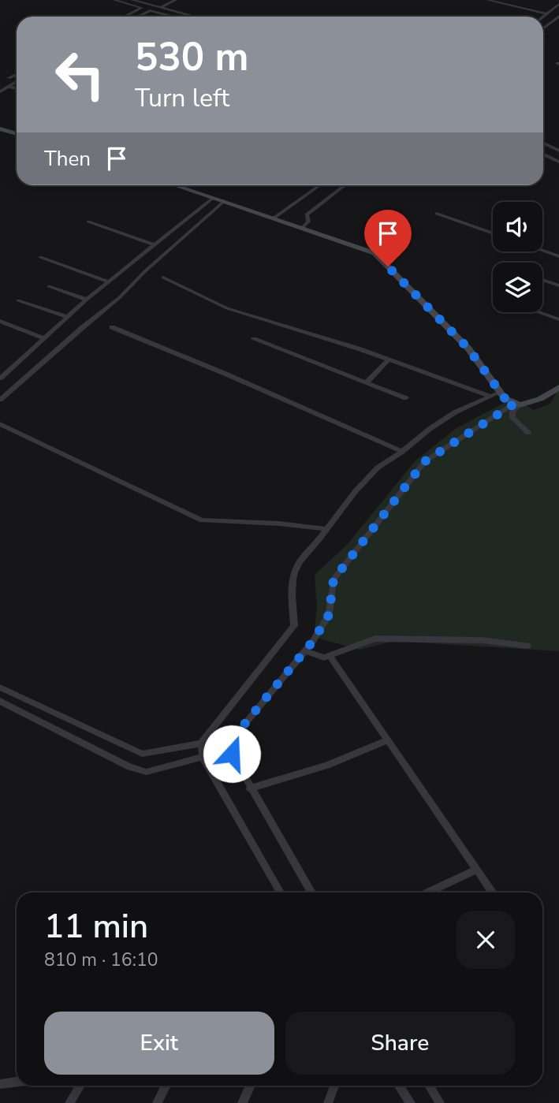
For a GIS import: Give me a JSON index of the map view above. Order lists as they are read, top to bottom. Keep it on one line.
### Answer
{"page":{"turn":["530 m","Turn left"],"then":"Then","heading":["11 min","810 m · 16:10"],"buttons":["Exit","Share"]}}
